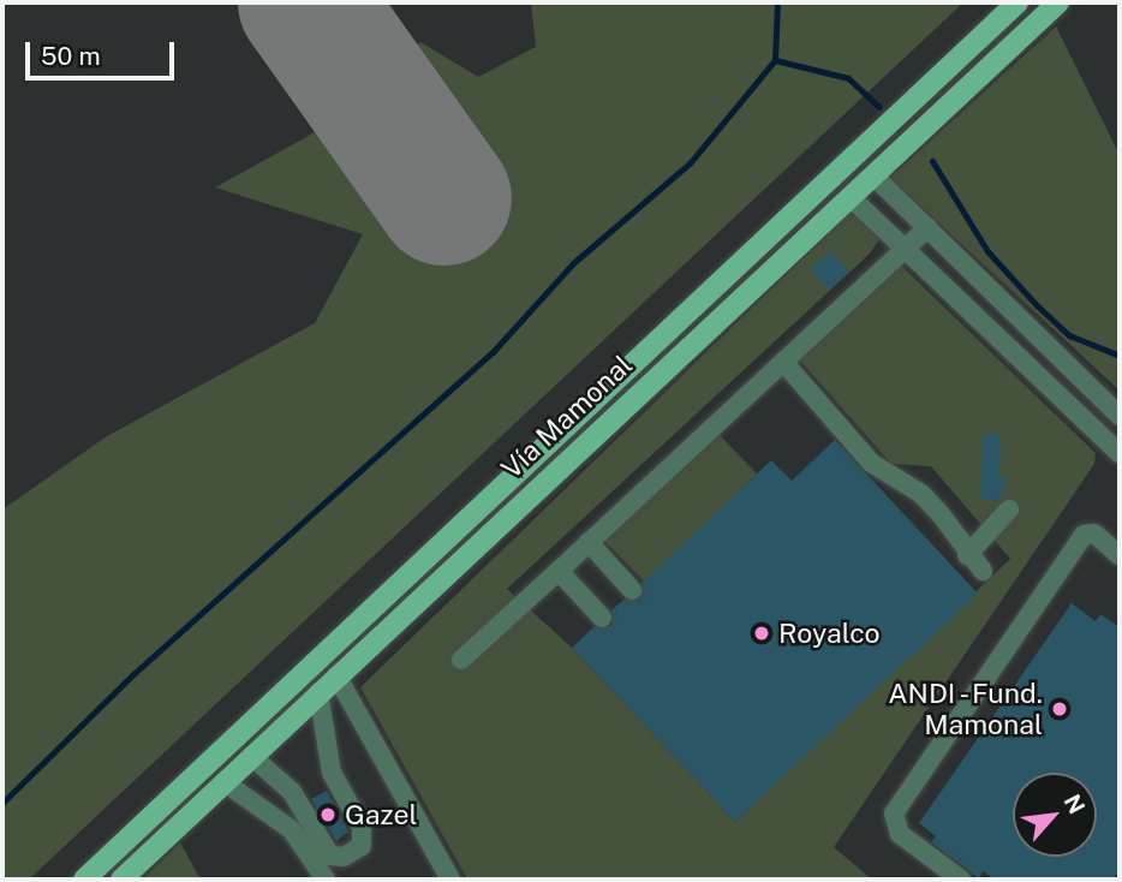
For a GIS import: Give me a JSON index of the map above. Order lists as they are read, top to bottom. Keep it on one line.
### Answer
{"streets":{"main road":["Vía Mamonal"]},"places":["Royalco","ANDI - Fund. Mamonal","Gazel"],"scale_bar":"50 m","north":"top right"}
